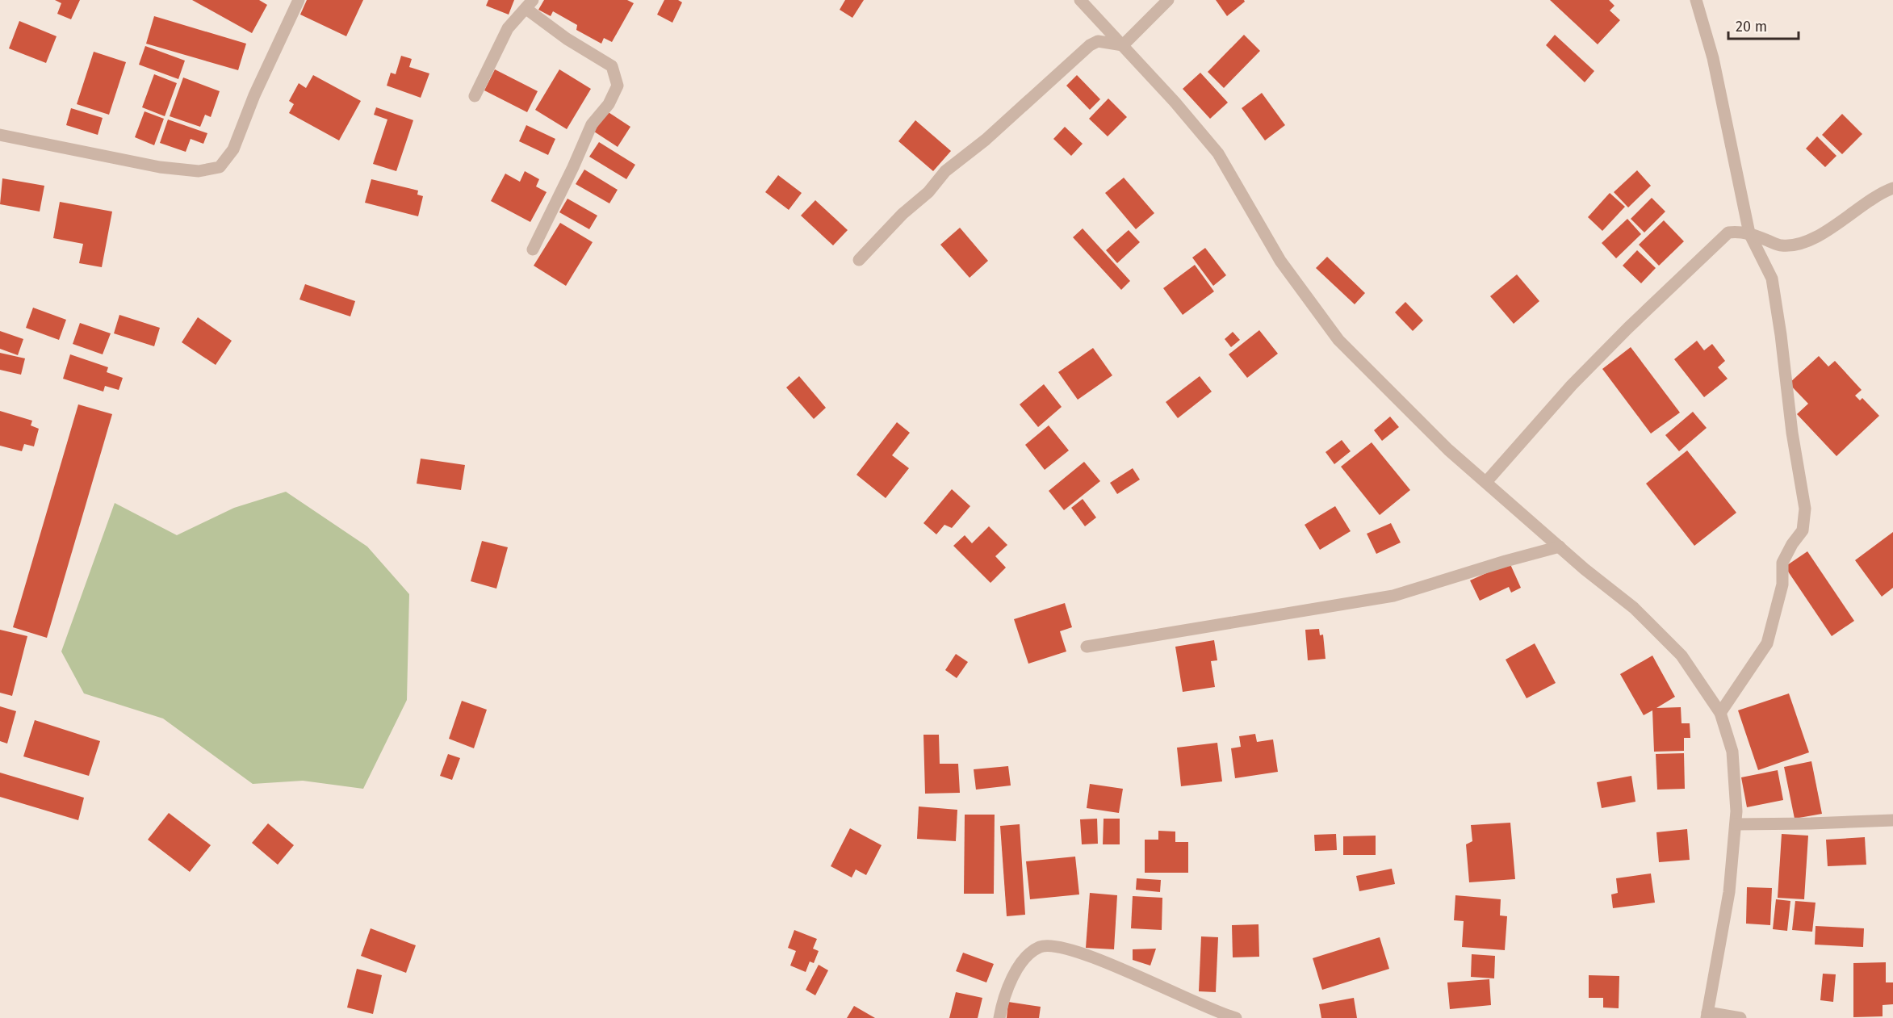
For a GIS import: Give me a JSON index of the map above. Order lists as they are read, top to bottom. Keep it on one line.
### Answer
{"scale_bar":"20 m"}
